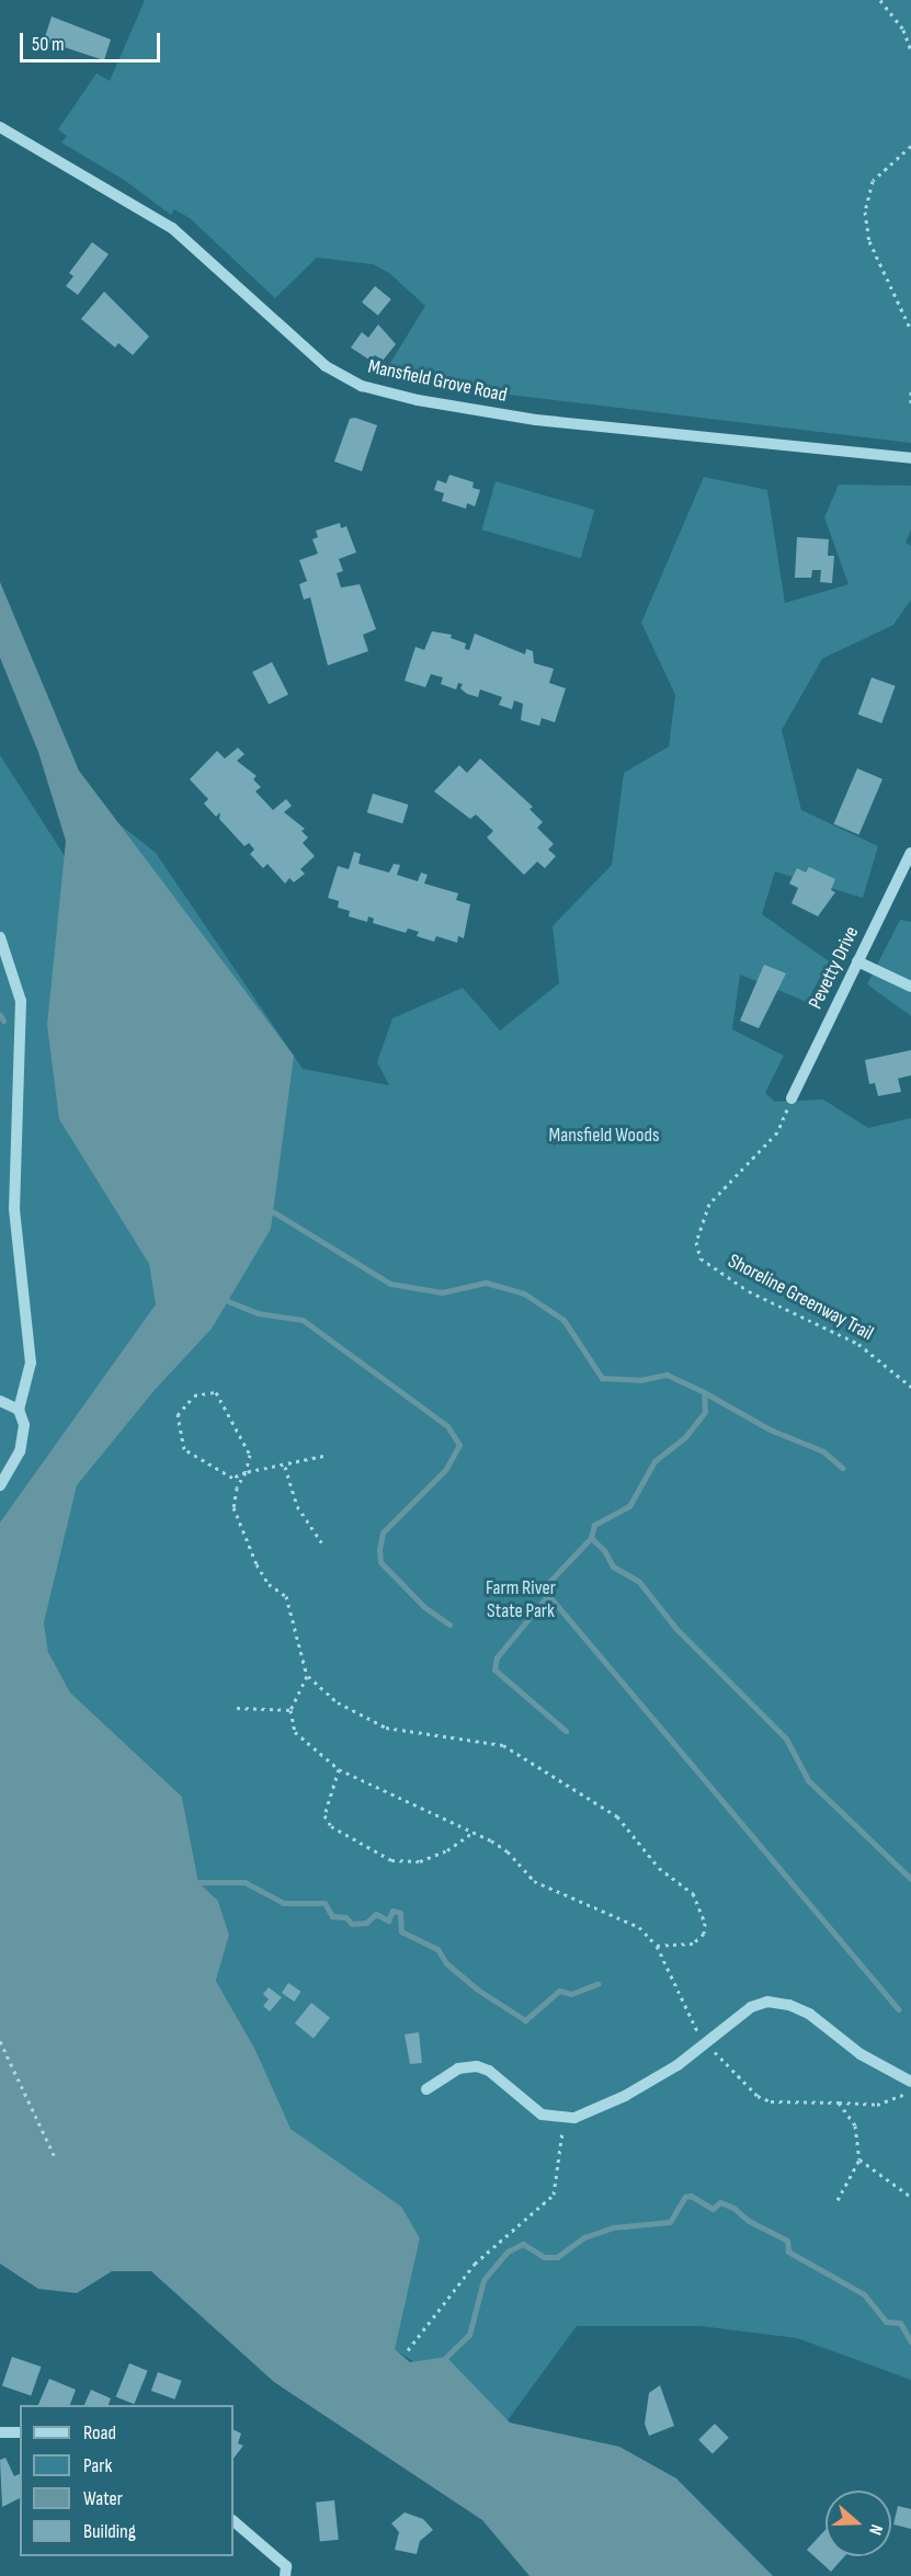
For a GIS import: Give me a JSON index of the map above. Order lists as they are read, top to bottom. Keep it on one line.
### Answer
{"streets":{"street":["Mansfield Grove Road","Pevetty Drive"],"path":["Shoreline Greenway Trail"]},"crossings":[["Pevetty Drive","Shoreline Greenway Trail"]],"parks":["Mansfield Woods","Farm River State Park"],"legend":["Road","Park","Water","Building"],"scale_bar":"50 m","north":"right"}
